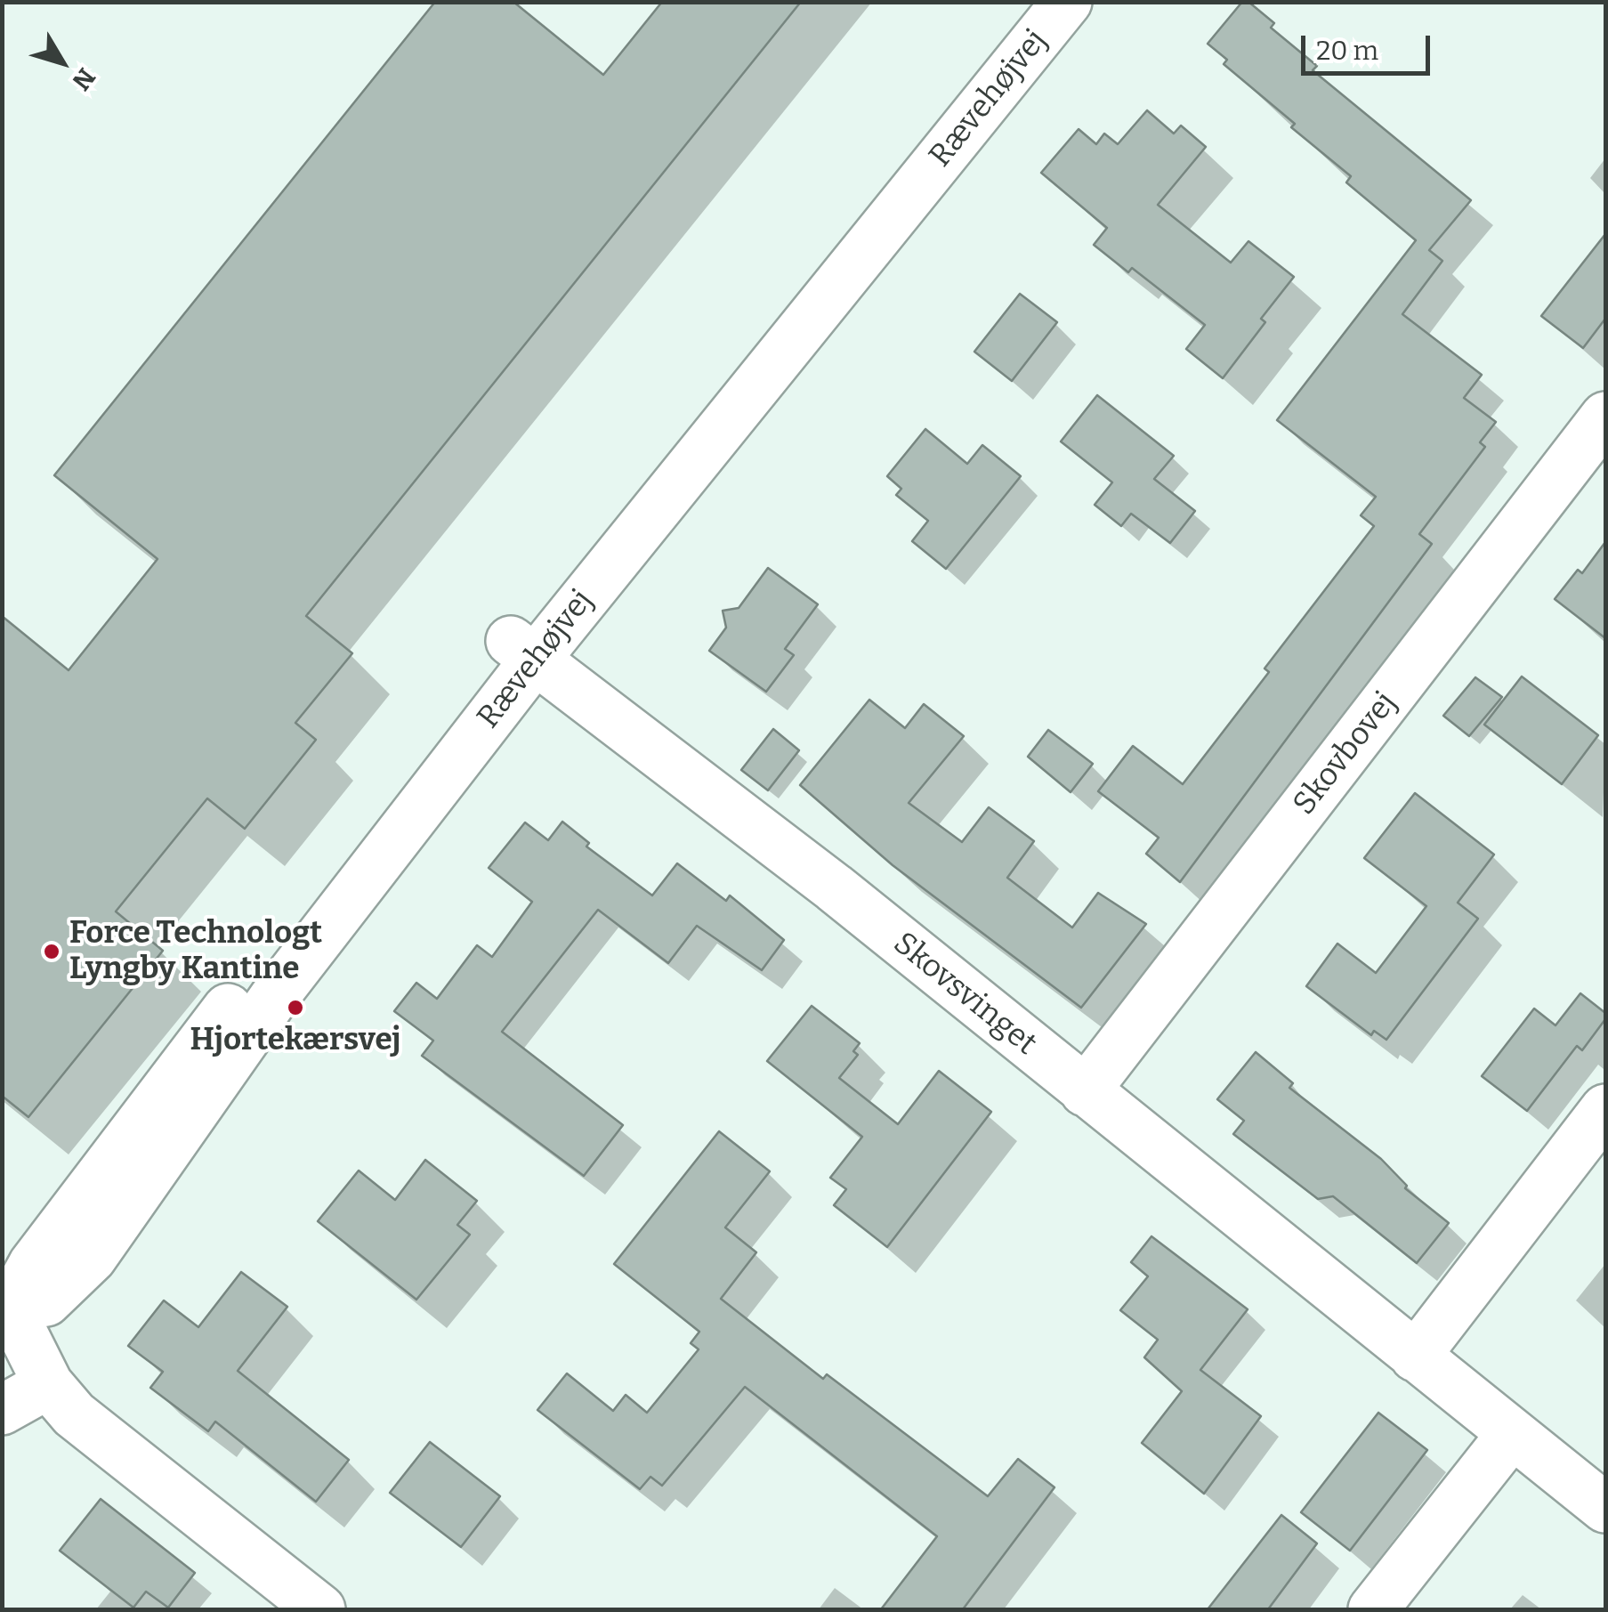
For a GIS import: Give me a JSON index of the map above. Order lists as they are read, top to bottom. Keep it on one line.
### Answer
{"streets":{"street":["Rævehøjvej","Skovbovej","Skovsvinget"]},"crossings":[["Rævehøjvej","Skovsvinget"],["Skovbovej","Skovsvinget"]],"places":["Force Technologt Lyngby Kantine","Hjortekærsvej"],"scale_bar":"20 m","north":"bottom right"}
